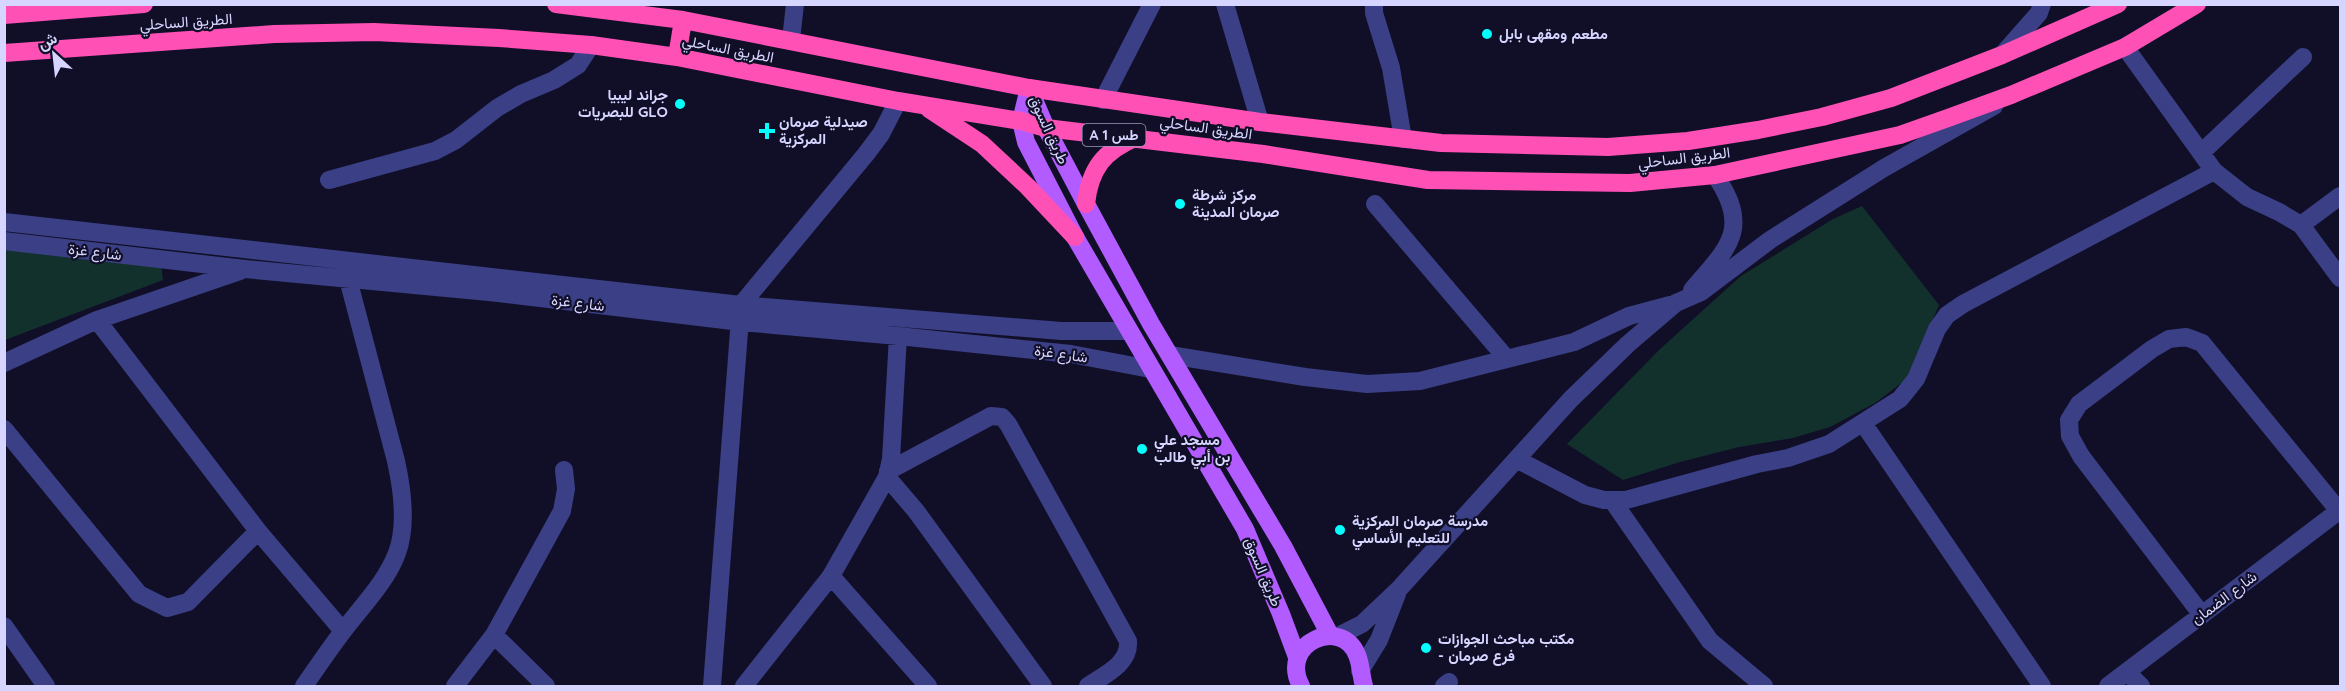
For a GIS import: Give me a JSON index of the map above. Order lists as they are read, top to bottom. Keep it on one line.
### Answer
{"streets":{"highway":["الطريق الساحلي","A 1 طس"],"main road":["طريق السوق"],"street":["شارع غزة","شارع الضمان"]},"crossings":[["الطريق الساحلي","طريق السوق"],["طريق السوق","شارع غزة"]],"places":{"other":["مطعم ومقهى بابل","جراند ليبيا للبصريات GLO","مركز شرطة صرمان المدينة","مسجد علي بن أبي طالب","مدرسة صرمان المركزية للتعليم الأساسي","مكتب مباحث الجوازات - فرع صرمان"],"health":["صيدلية صرمان المركزية"]},"north":"top left"}
